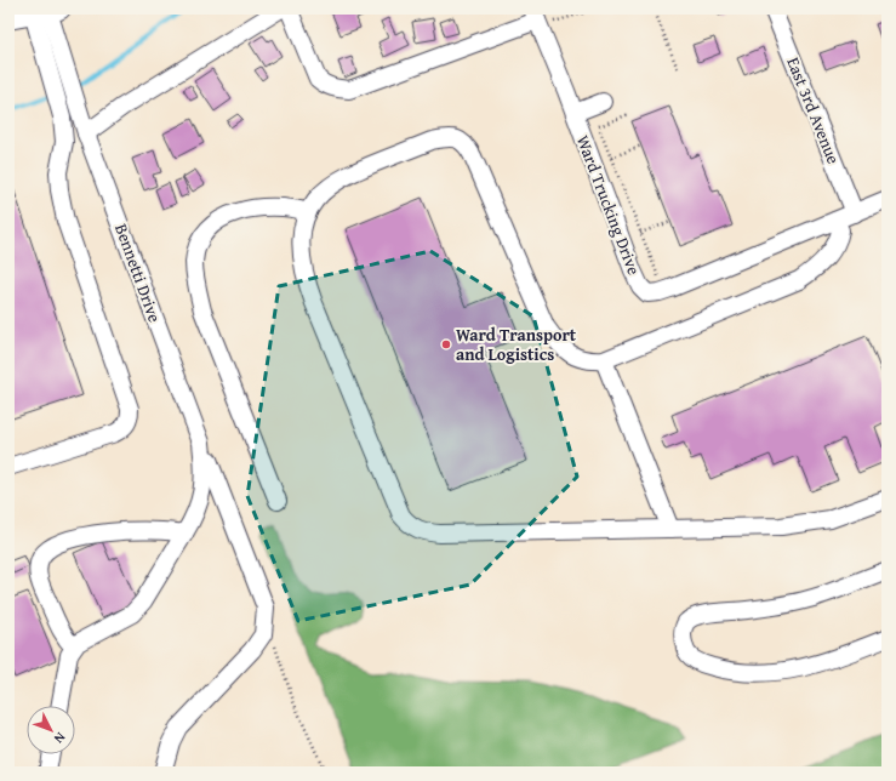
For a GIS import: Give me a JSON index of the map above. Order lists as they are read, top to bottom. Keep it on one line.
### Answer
{"streets":{"street":["East 3rd Avenue","Ward Trucking Drive","Bennetti Drive"]},"places":["Ward Transport and Logistics"],"north":"bottom right"}
